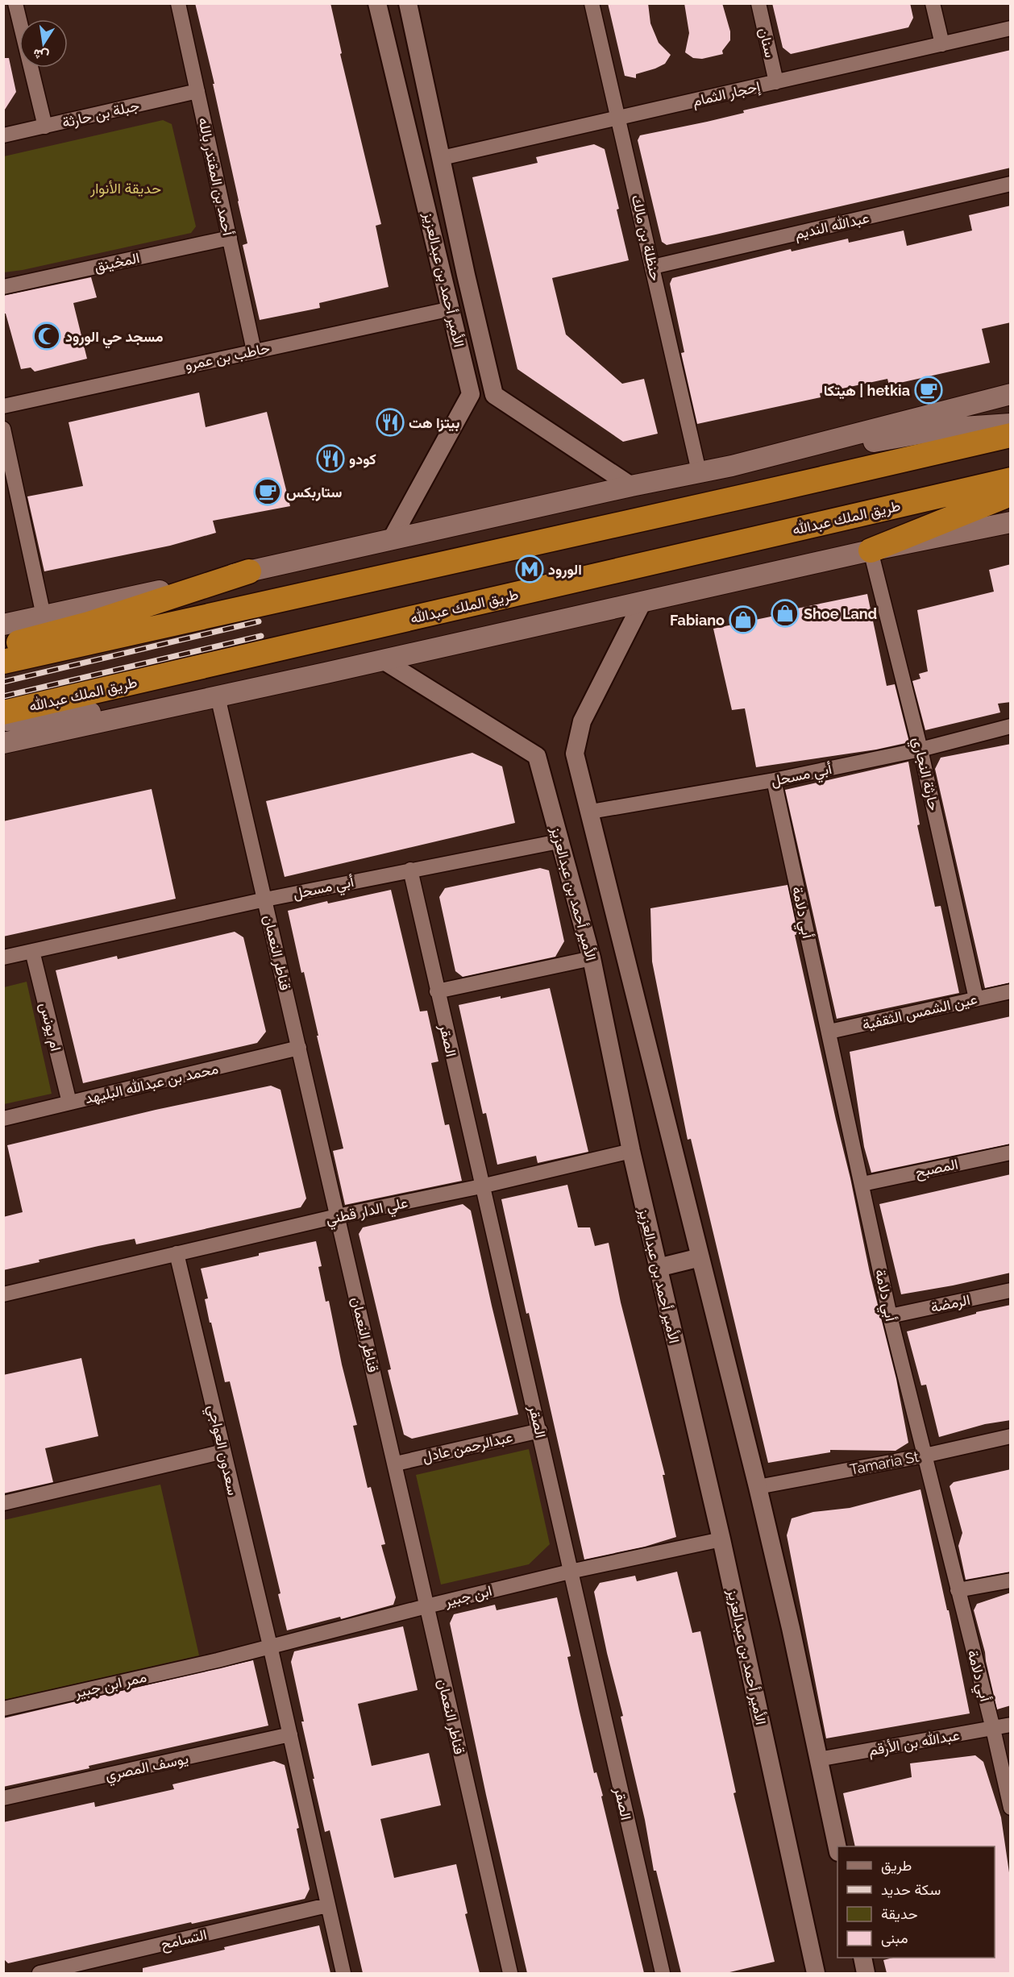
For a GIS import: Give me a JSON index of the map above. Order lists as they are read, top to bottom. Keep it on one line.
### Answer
{"streets":{"highway":["طريق الملك عبدالله"],"street":["سنان","إحجار الثمام","جبلة بن حارثة","أحمد بن المقتدر بالله","عبدالله النديم","حنظلة بن مالك","المخينق","الأمير أحمد بن عبدالعزيز","حاطب بن عمرو","حارثة النجاري","أبي مسحل","أبي دلامة","قناطر النعمان","عين الشمس الثقفية","ام يونس","الصقر","محمد بن عبدالله البليهد","المصبح","علي الدار قطني","الرمضة","عبدالرحمن عادل","سعدون العواجي","Tamaria St","ابن جبير","ممر ابن جبير","عبدالله بن الأرقم","يوسف المصري","التسامح"]},"crossings":[["سنان","إحجار الثمام"],["إحجار الثمام","حنظلة بن مالك"],["إحجار الثمام","الأمير أحمد بن عبدالعزيز"],["جبلة بن حارثة","أحمد بن المقتدر بالله"],["أحمد بن المقتدر بالله","المخينق"],["أحمد بن المقتدر بالله","حاطب بن عمرو"],["عبدالله النديم","حنظلة بن مالك"],["الأمير أحمد بن عبدالعزيز","حاطب بن عمرو"],["الأمير أحمد بن عبدالعزيز","أبي مسحل"],["الأمير أحمد بن عبدالعزيز","علي الدار قطني"],["الأمير أحمد بن عبدالعزيز","ابن جبير"],["حارثة النجاري","أبي مسحل"],["حارثة النجاري","عين الشمس الثقفية"],["أبي مسحل","أبي دلامة"],["أبي مسحل","قناطر النعمان"],["أبي مسحل","ام يونس"],["أبي مسحل","الصقر"],["أبي دلامة","عين الشمس الثقفية"],["أبي دلامة","المصبح"],["أبي دلامة","الرمضة"],["أبي دلامة","Tamaria St"],["أبي دلامة","عبدالله بن الأرقم"],["قناطر النعمان","محمد بن عبدالله البليهد"],["قناطر النعمان","علي الدار قطني"],["قناطر النعمان","عبدالرحمن عادل"],["قناطر النعمان","ابن جبير"],["ام يونس","محمد بن عبدالله البليهد"],["الصقر","علي الدار قطني"],["الصقر","عبدالرحمن عادل"],["الصقر","ابن جبير"],["علي الدار قطني","سعدون العواجي"],["سعدون العواجي","ابن جبير"],["سعدون العواجي","يوسف المصري"],["سعدون العواجي","التسامح"],["ابن جبير","ممر ابن جبير"]],"parks":["حديقة الأنوار"],"places":{"mosque":["مسجد حي الورود"],"cafe":["هيتكا | hetkia","ستاربكس"],"restaurant":["بيتزا هت","كودو"],"metro station":["الورود"],"shop":["Shoe Land","Fabiano"]},"legend":["طريق","سكة حديد","حديقة","مبنى"],"north":"bottom"}
